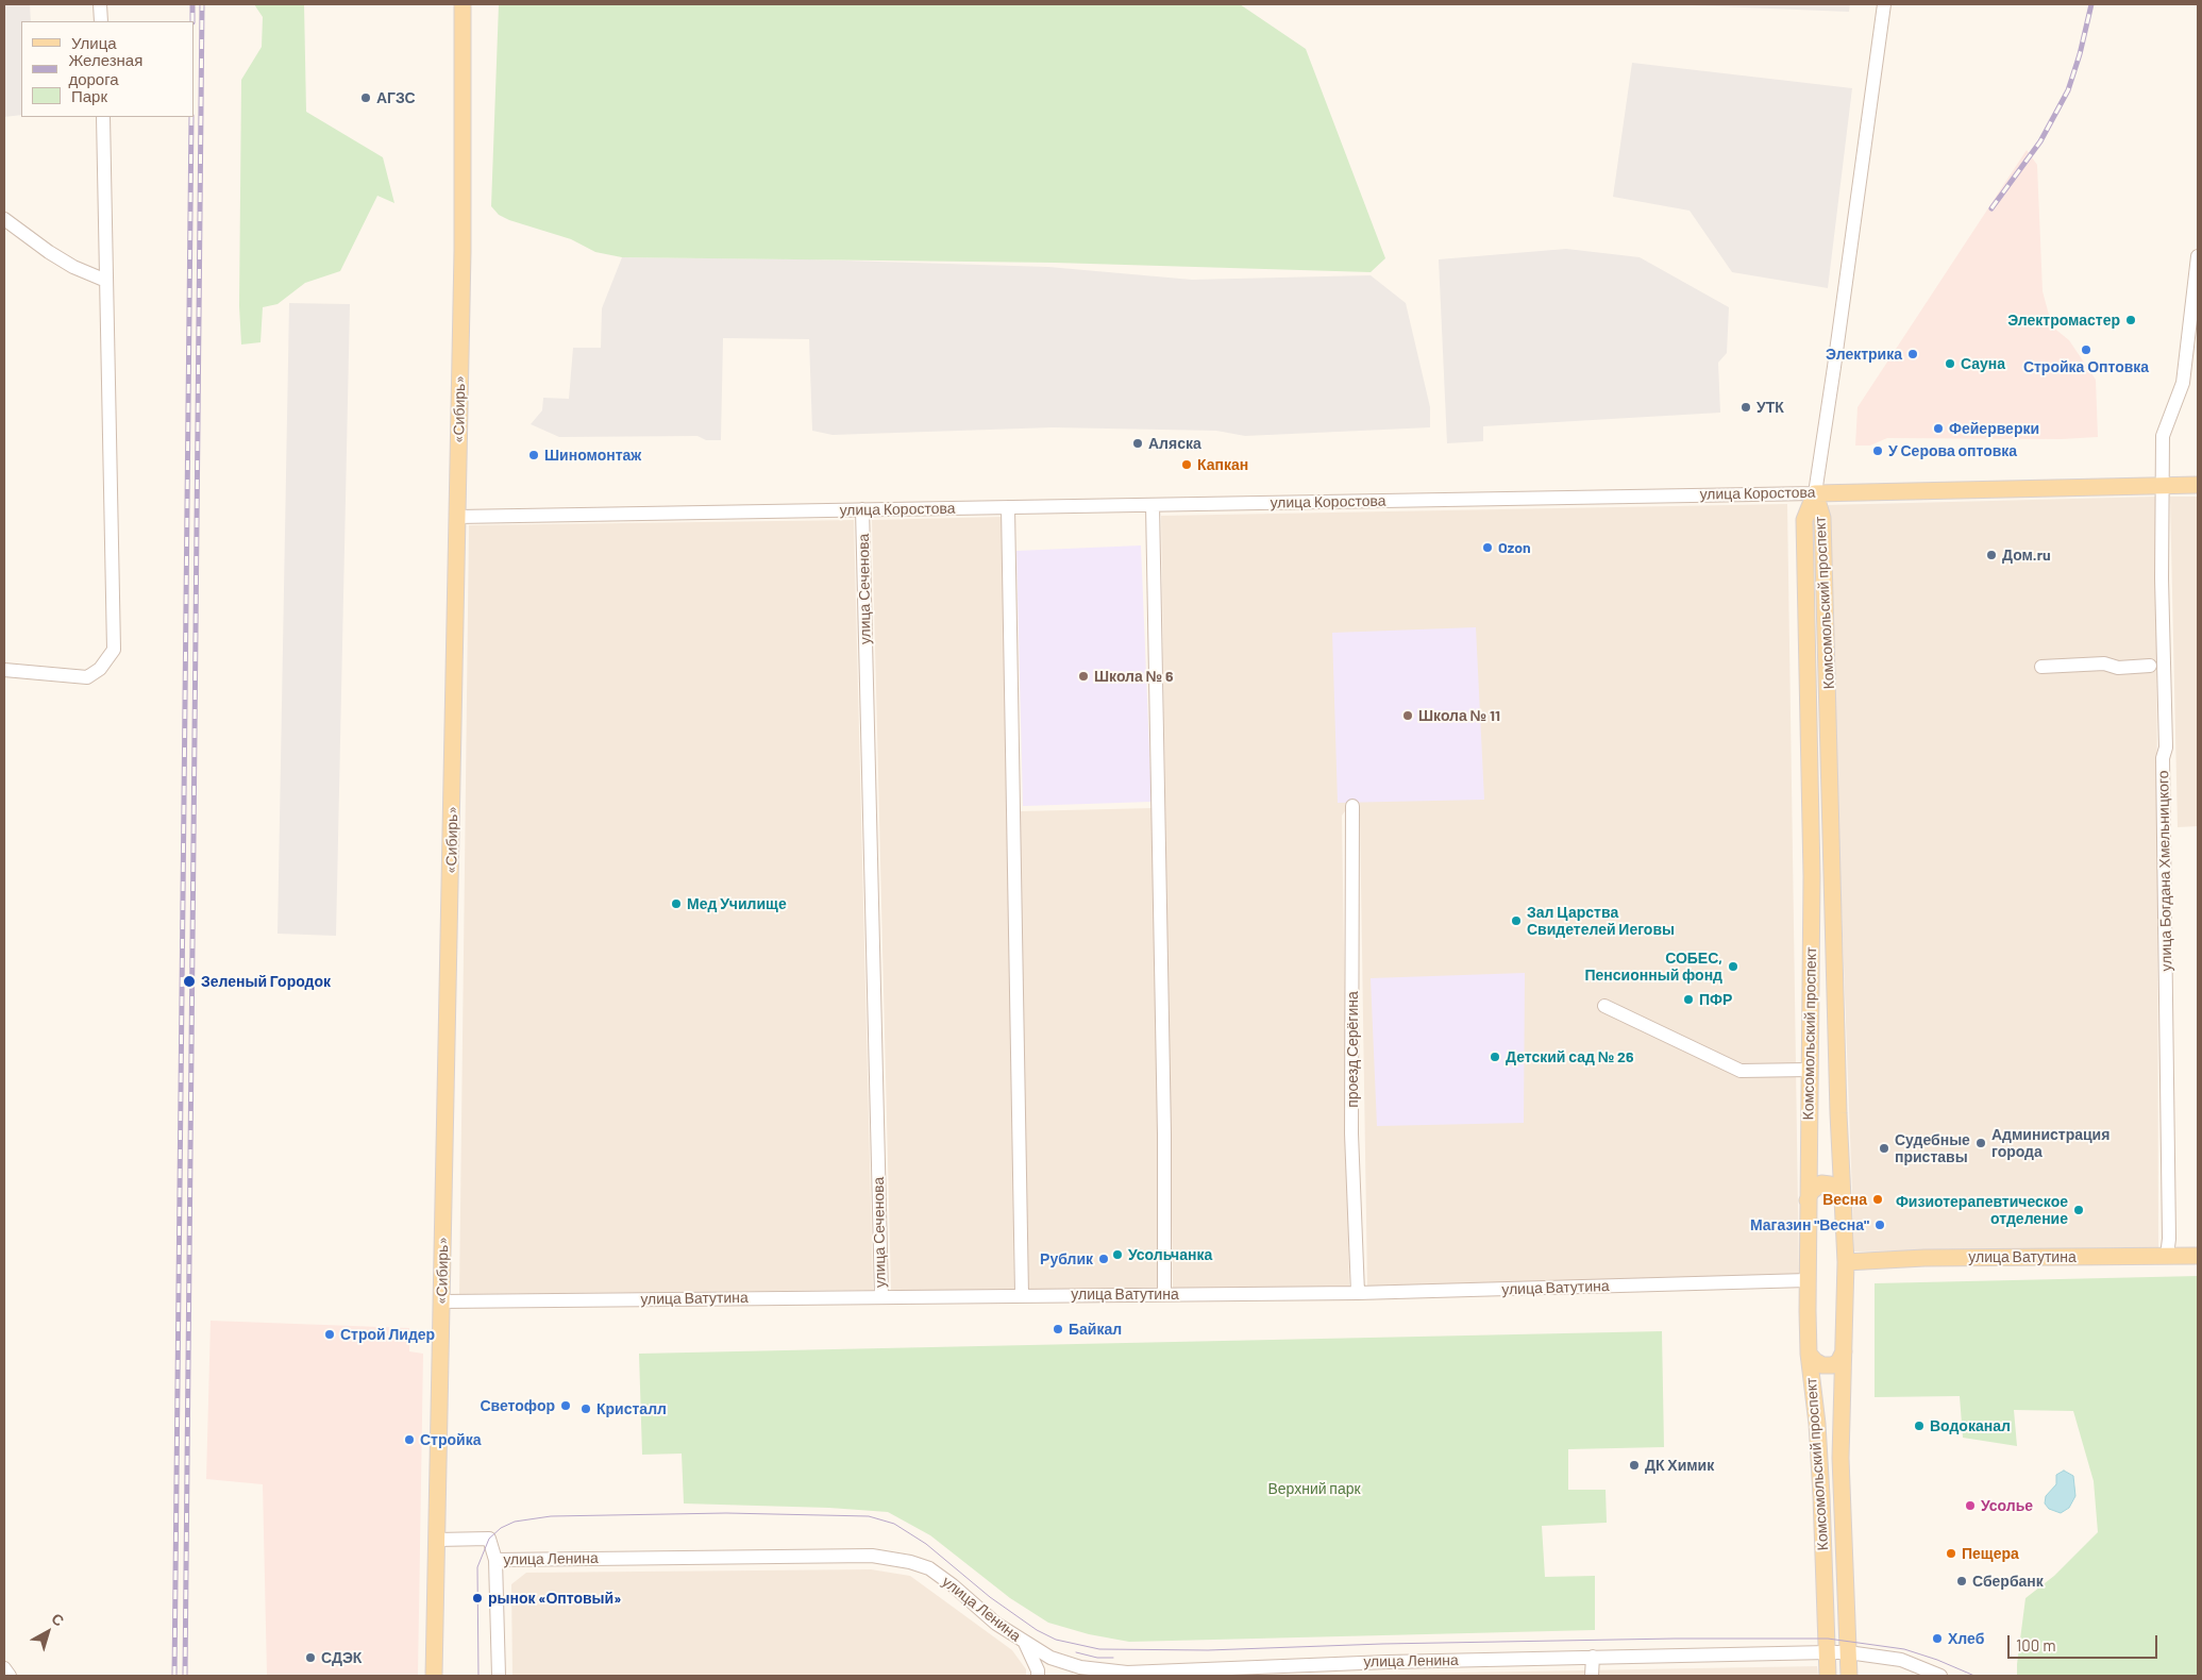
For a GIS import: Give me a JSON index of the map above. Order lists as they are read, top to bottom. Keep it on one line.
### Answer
{"streets":{"main road":["«Сибирь»","улица Коростова","Комсомольский проспект","улица Ватутина"],"street":["улица Сеченова","улица Богдана Хмельницкого","проезд Серёгина","улица Ленина"]},"crossings":[["«Сибирь»","улица Коростова"],["«Сибирь»","улица Ватутина"],["улица Коростова","улица Сеченова"],["улица Коростова","Комсомольский проспект"],["улица Коростова","улица Богдана Хмельницкого"],["улица Сеченова","улица Ватутина"],["Комсомольский проспект","улица Ватутина"],["Комсомольский проспект","улица Ленина"],["улица Богдана Хмельницкого","улица Ватутина"],["проезд Серёгина","улица Ватутина"]],"parks":["Верхний парк"],"places":["АГЗС","Электромастер","Стройка Оптовка","Электрика","Сауна","УТК","Фейерверки","Аляска","У Серова оптовка","Шиномонтаж","Капкан","Ozon","Дом.ru","Школа № 6","Школа № 11","Мед Училище","Зал Царства Свидетелей Иеговы","СОБЕС, Пенсионный фонд","Зеленый Городок","ПФР","Детский сад № 26","Администрация города","Судебные приставы","Весна","Физиотерапевтическое отделение","Магазин \"Весна\"","Усольчанка","Рублик","Байкал","Строй Лидер","Светофор","Кристалл","Водоканал","Стройка","ДК Химик","Усолье","Пещера","Сбербанк","рынок «Оптовый»","Хлеб","СДЭК"],"legend":["Улица","Железная дорога","Парк"],"scale_bar":"100 m","north":"top right"}
